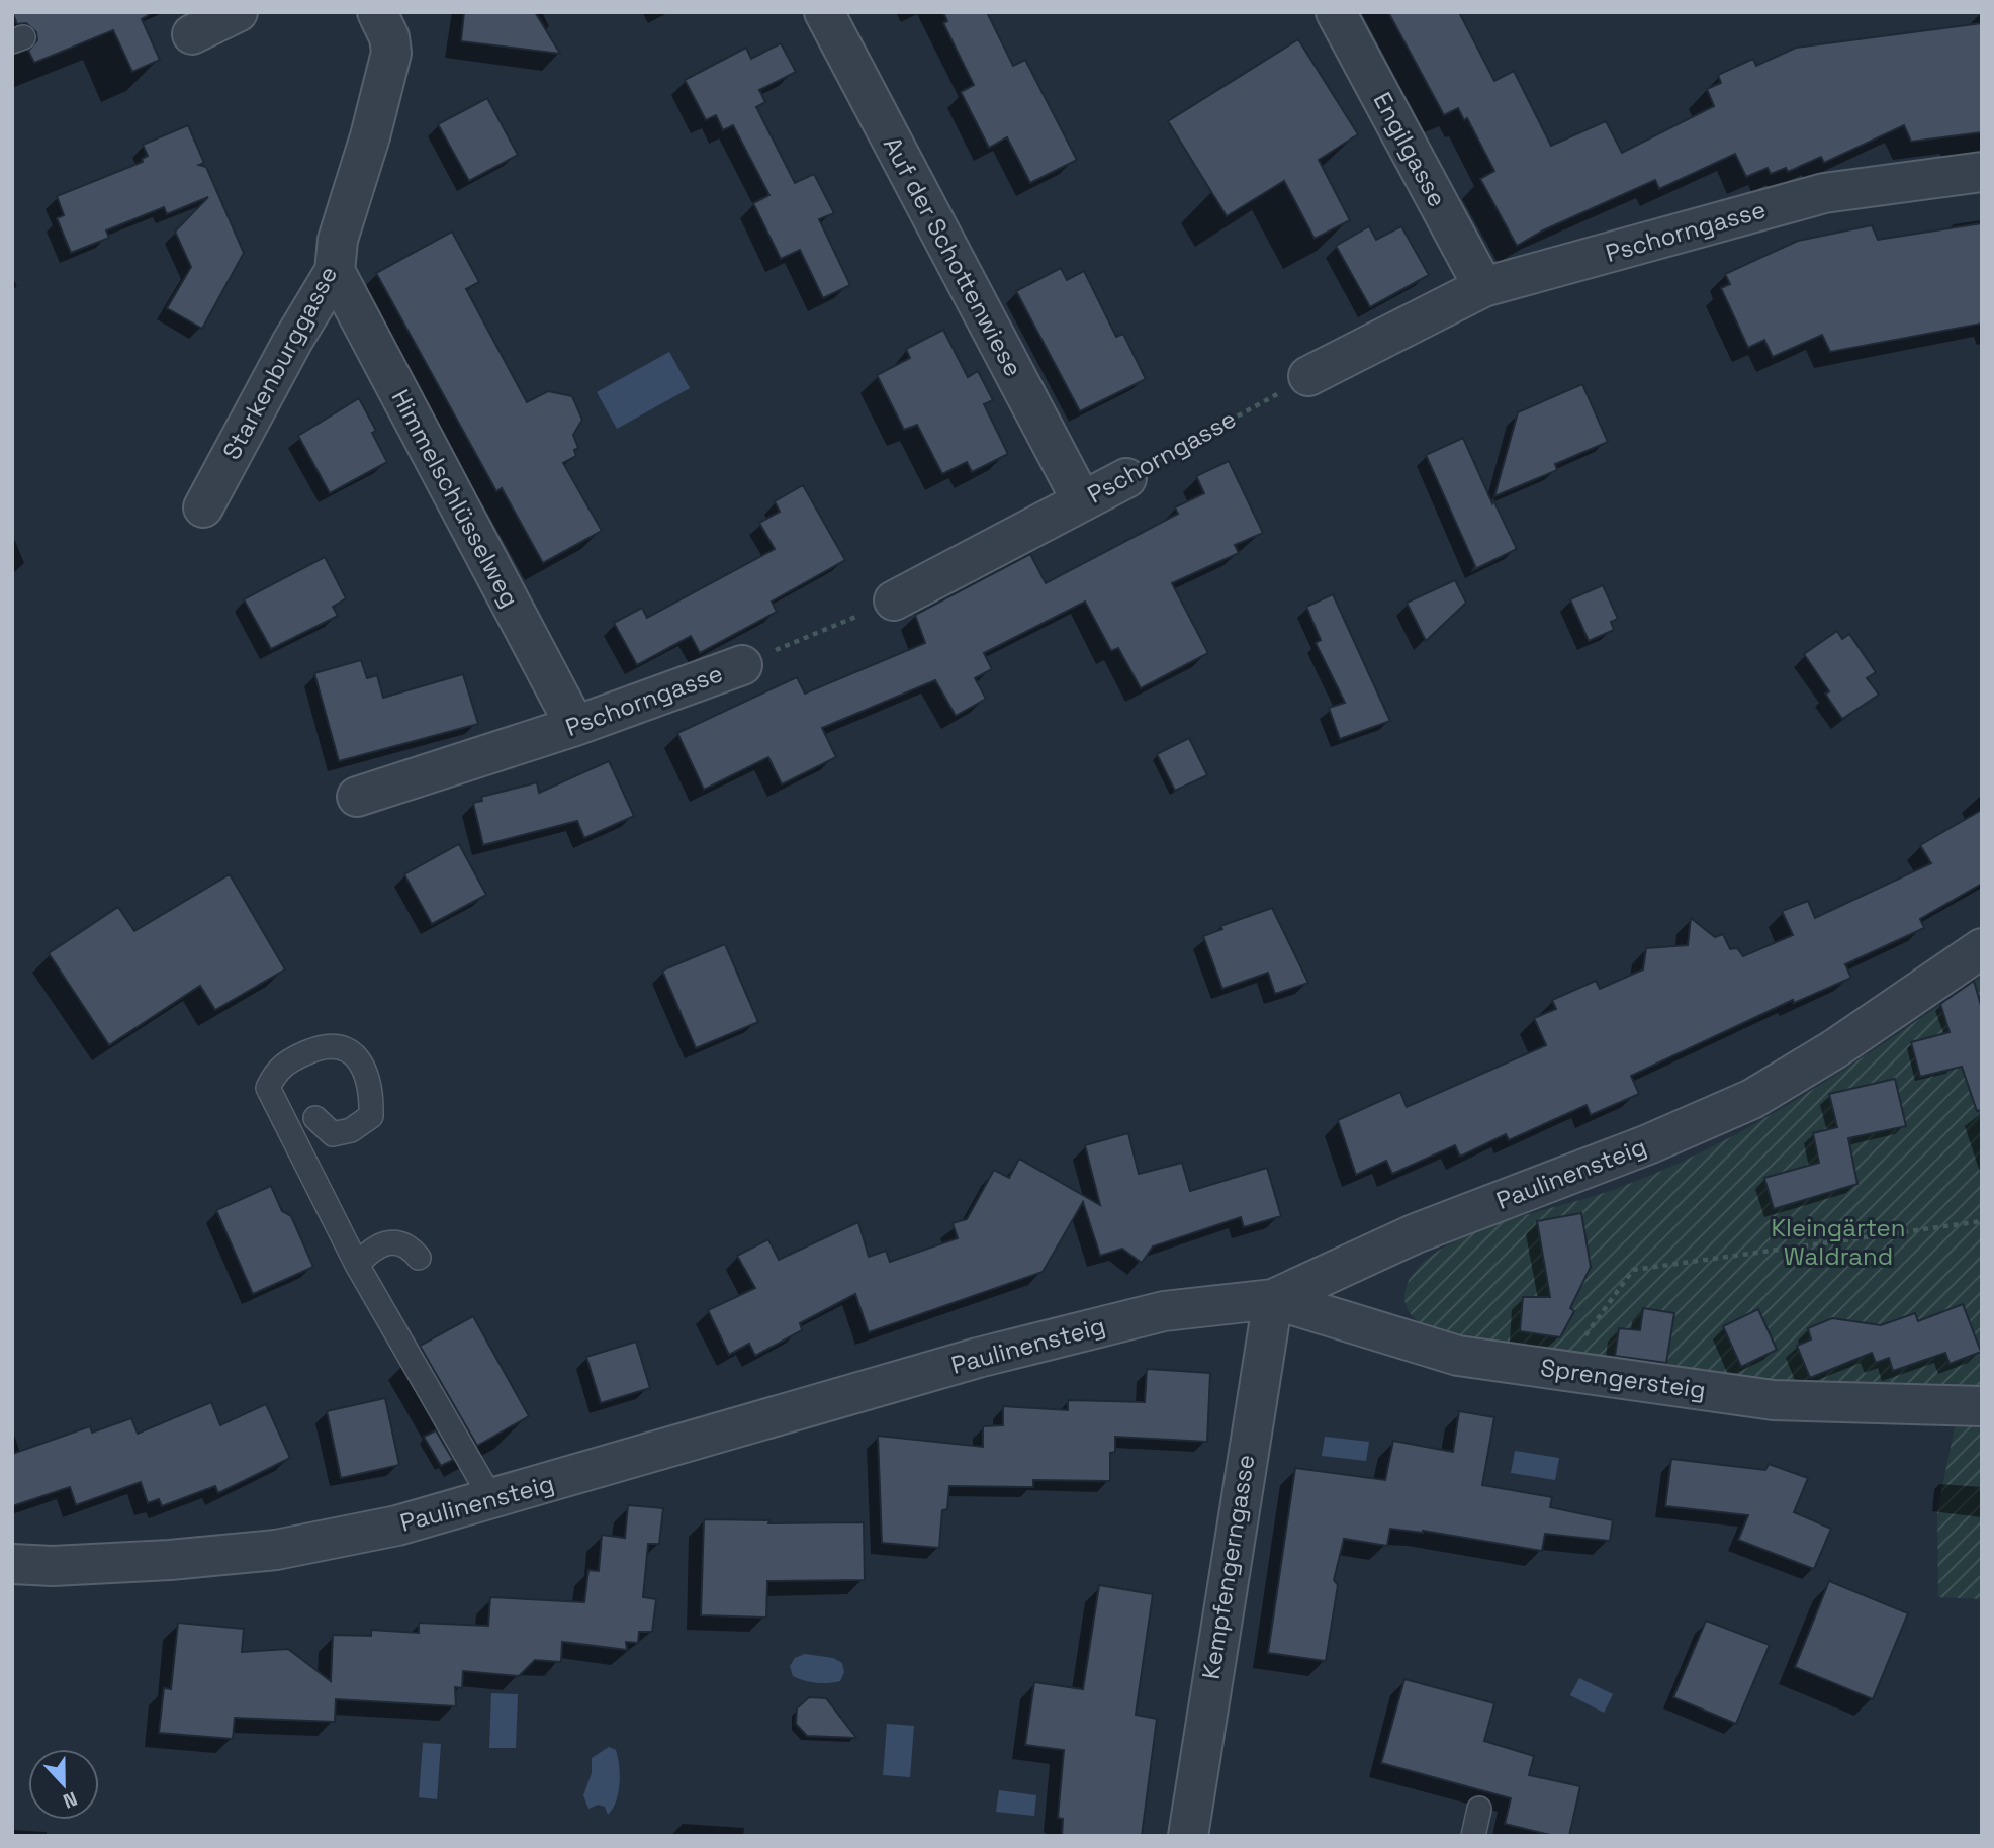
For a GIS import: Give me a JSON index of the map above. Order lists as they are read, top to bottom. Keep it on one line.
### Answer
{"streets":{"street":["Engilgasse","Pschorngasse","Auf der Schottenwiese","Starkenburggasse","Himmelschlüsselweg","Paulinensteig","Sprengersteig","Kempfengerngasse"]},"crossings":[["Engilgasse","Pschorngasse"],["Pschorngasse","Auf der Schottenwiese"],["Pschorngasse","Himmelschlüsselweg"],["Starkenburggasse","Himmelschlüsselweg"],["Paulinensteig","Sprengersteig"],["Paulinensteig","Kempfengerngasse"],["Sprengersteig","Kempfengerngasse"]],"parks":["Kleingärten Waldrand"],"north":"bottom"}
